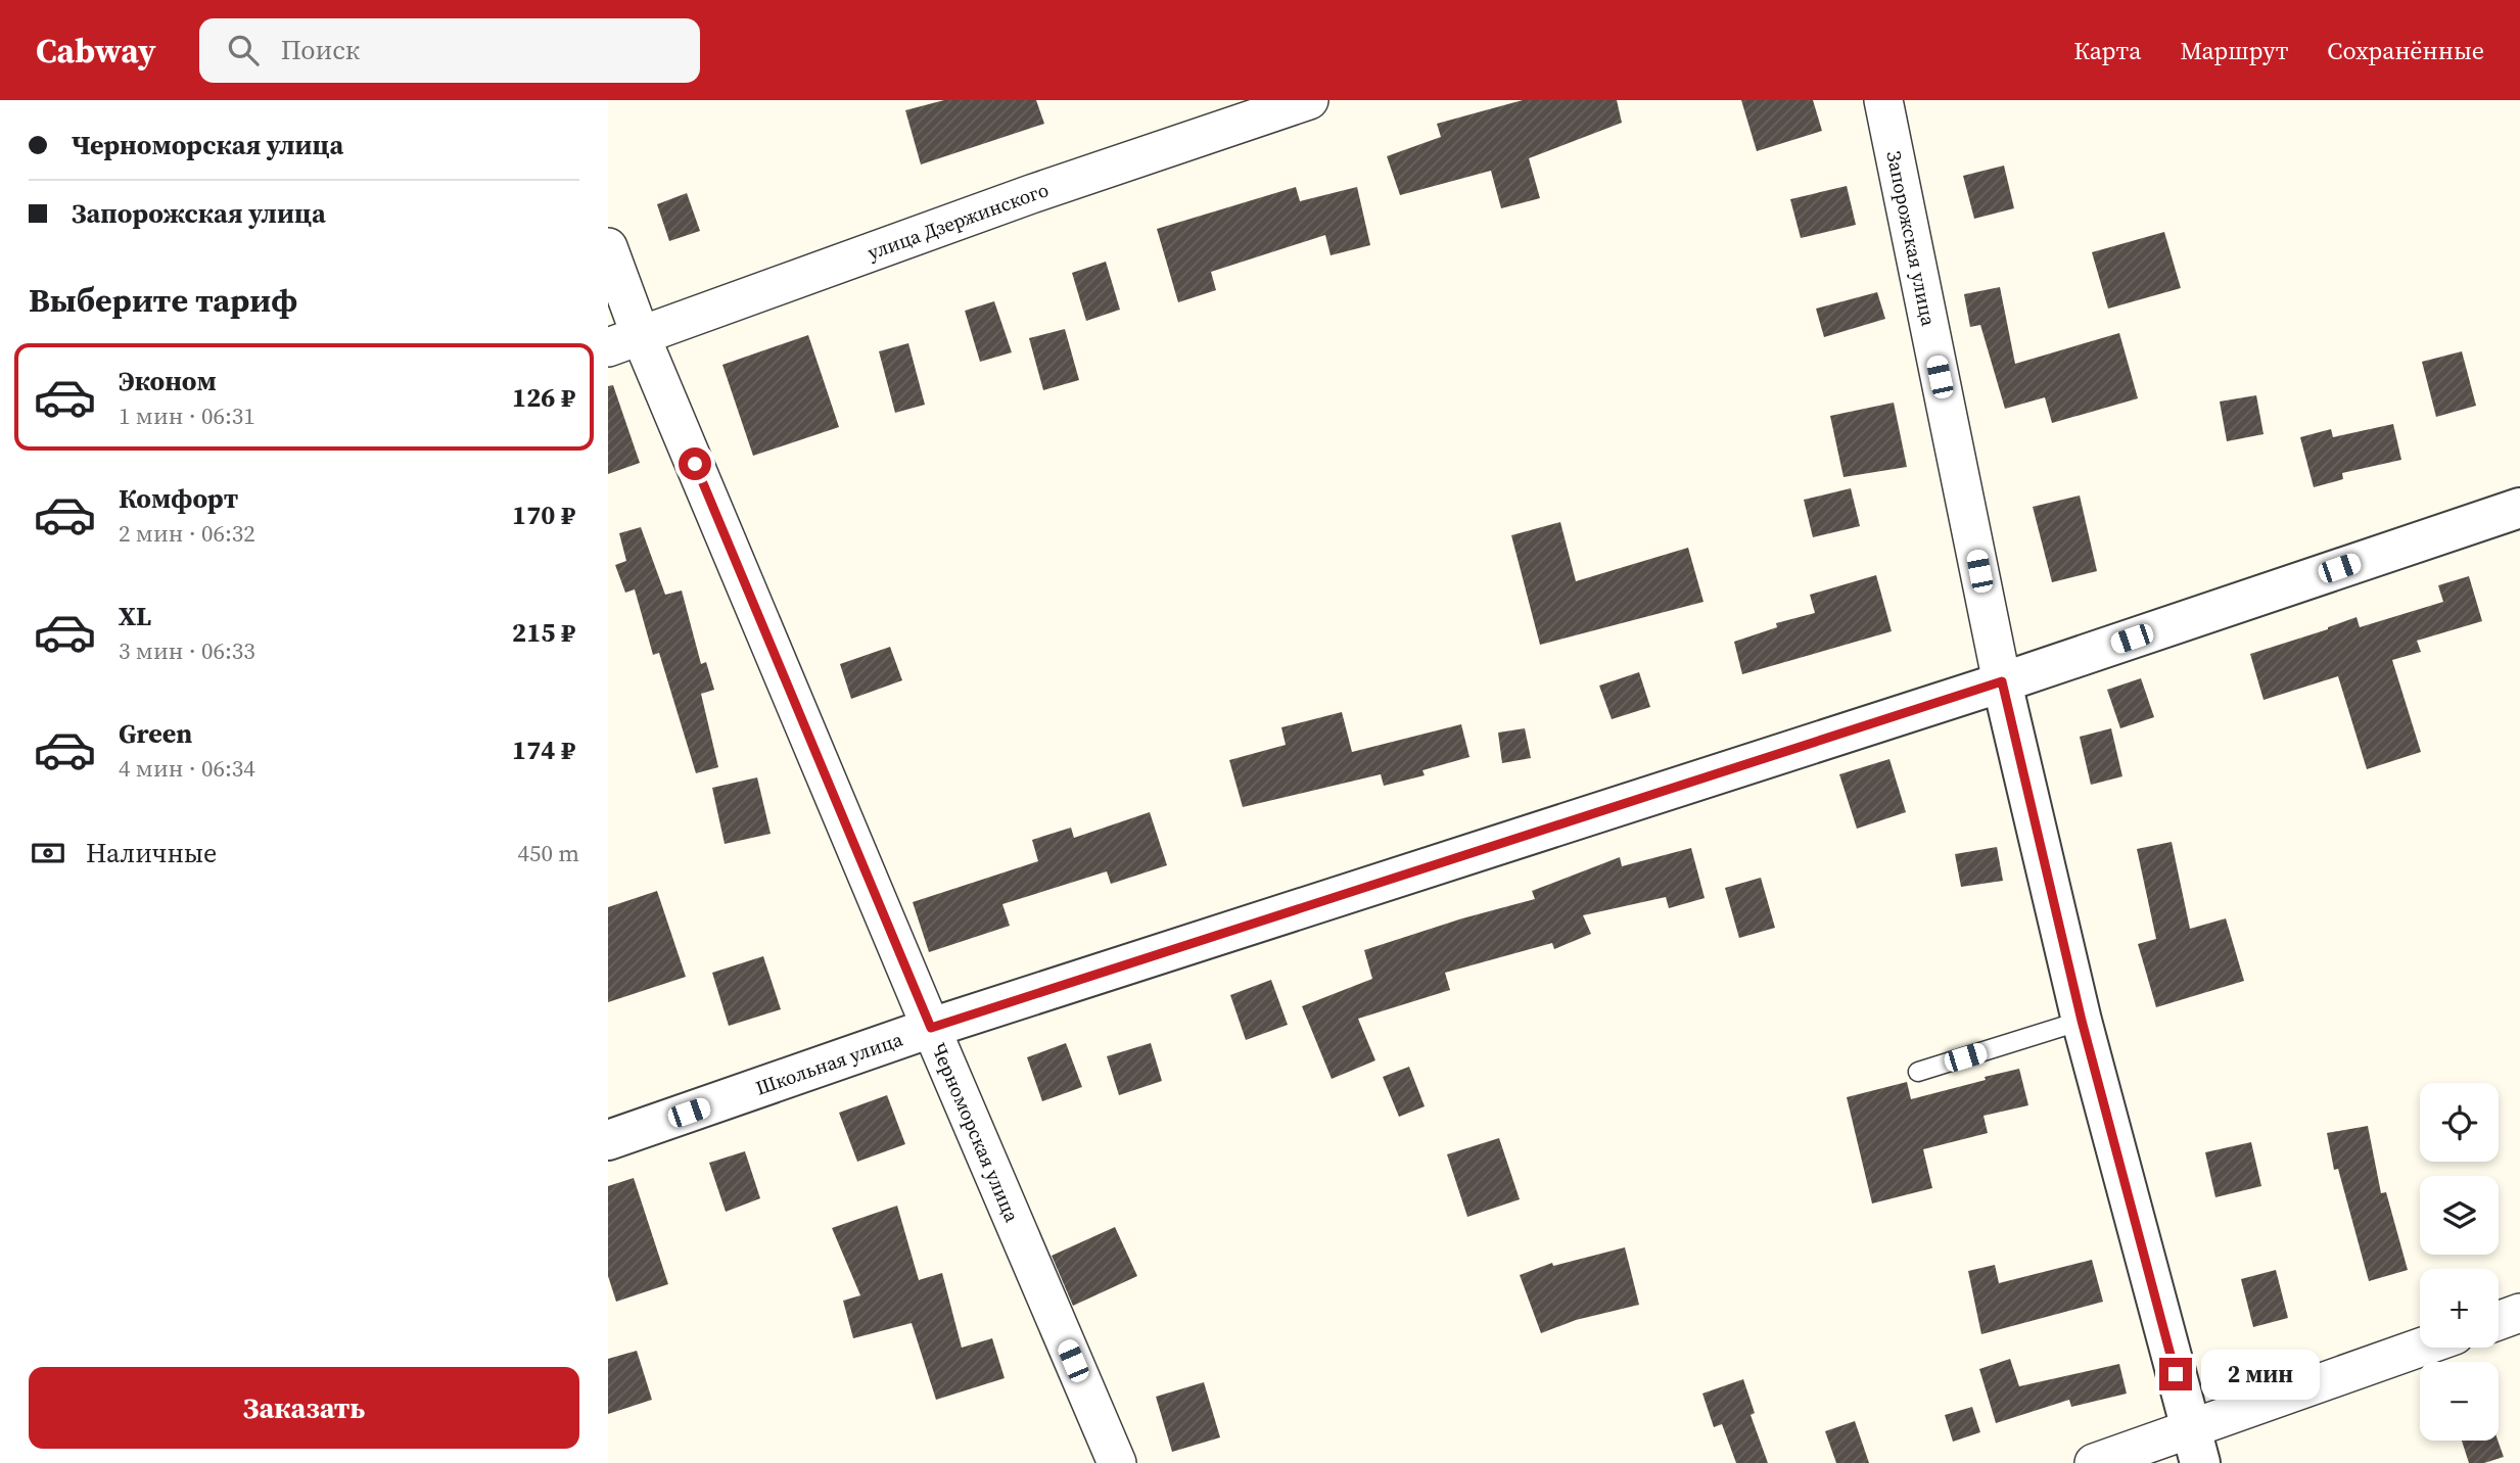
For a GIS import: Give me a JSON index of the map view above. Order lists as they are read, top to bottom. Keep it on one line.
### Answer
{"streets":{"street":["улица Дзержинского","Запорожская улица","Школьная улица","Черноморская улица"]},"crossings":[["улица Дзержинского","Черноморская улица"],["Запорожская улица","Школьная улица"],["Школьная улица","Черноморская улица"]],"page":{"header":"Cabway","search":"Поиск","nav":["Карта","Маршрут","Сохранённые"],"banner":["Черноморская улица","Запорожская улица"],"heading":"Выберите тариф","list":[{"name":"Эконом","note":"1 мин · 06:31","value":"126 ₽"},{"name":"Комфорт","note":"2 мин · 06:32","value":"170 ₽"},{"name":"XL","note":"3 мин · 06:33","value":"215 ₽"},{"name":"Green","note":"4 мин · 06:34","value":"174 ₽"}],"pay":["Наличные","450 m"],"map_buttons":["+","−"],"bubble":"2 мин","buttons":"Заказать"}}
